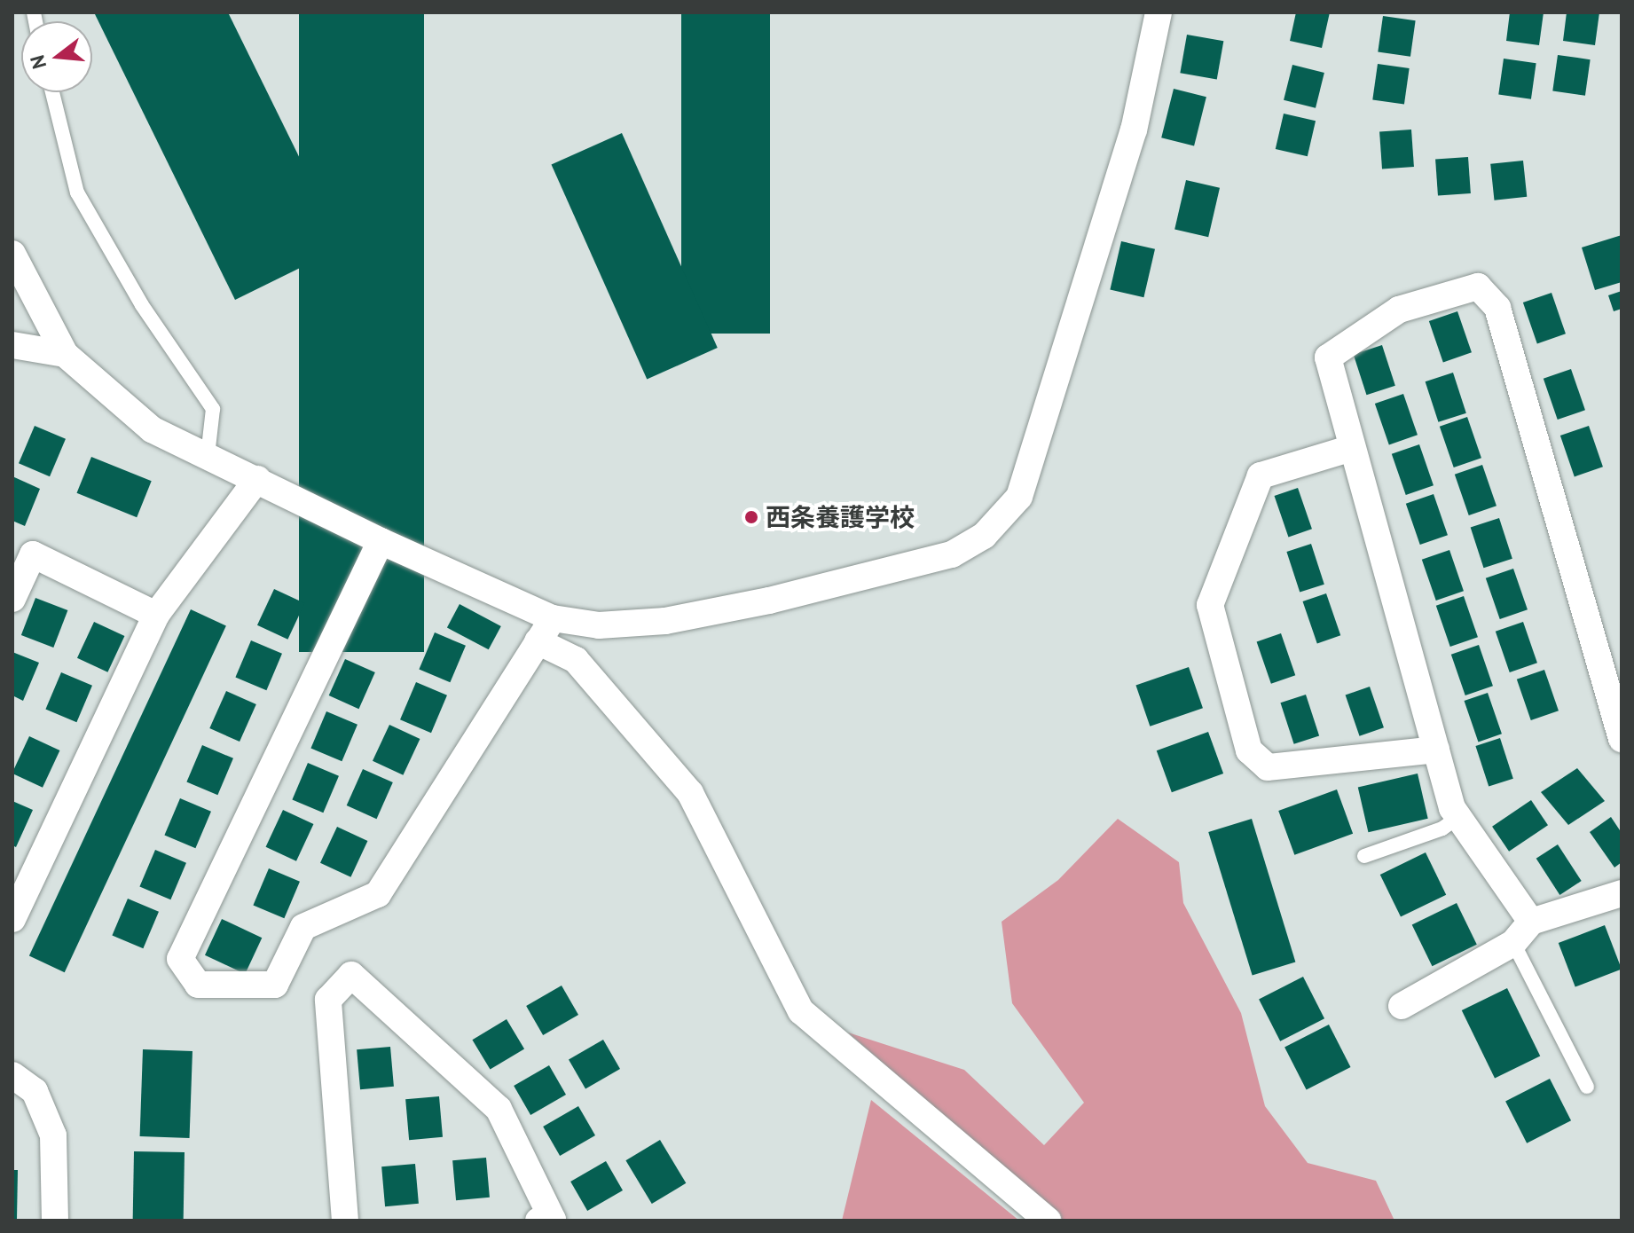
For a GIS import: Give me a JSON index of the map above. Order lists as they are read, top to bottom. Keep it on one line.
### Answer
{"places":["西条養護学校"],"north":"left"}
